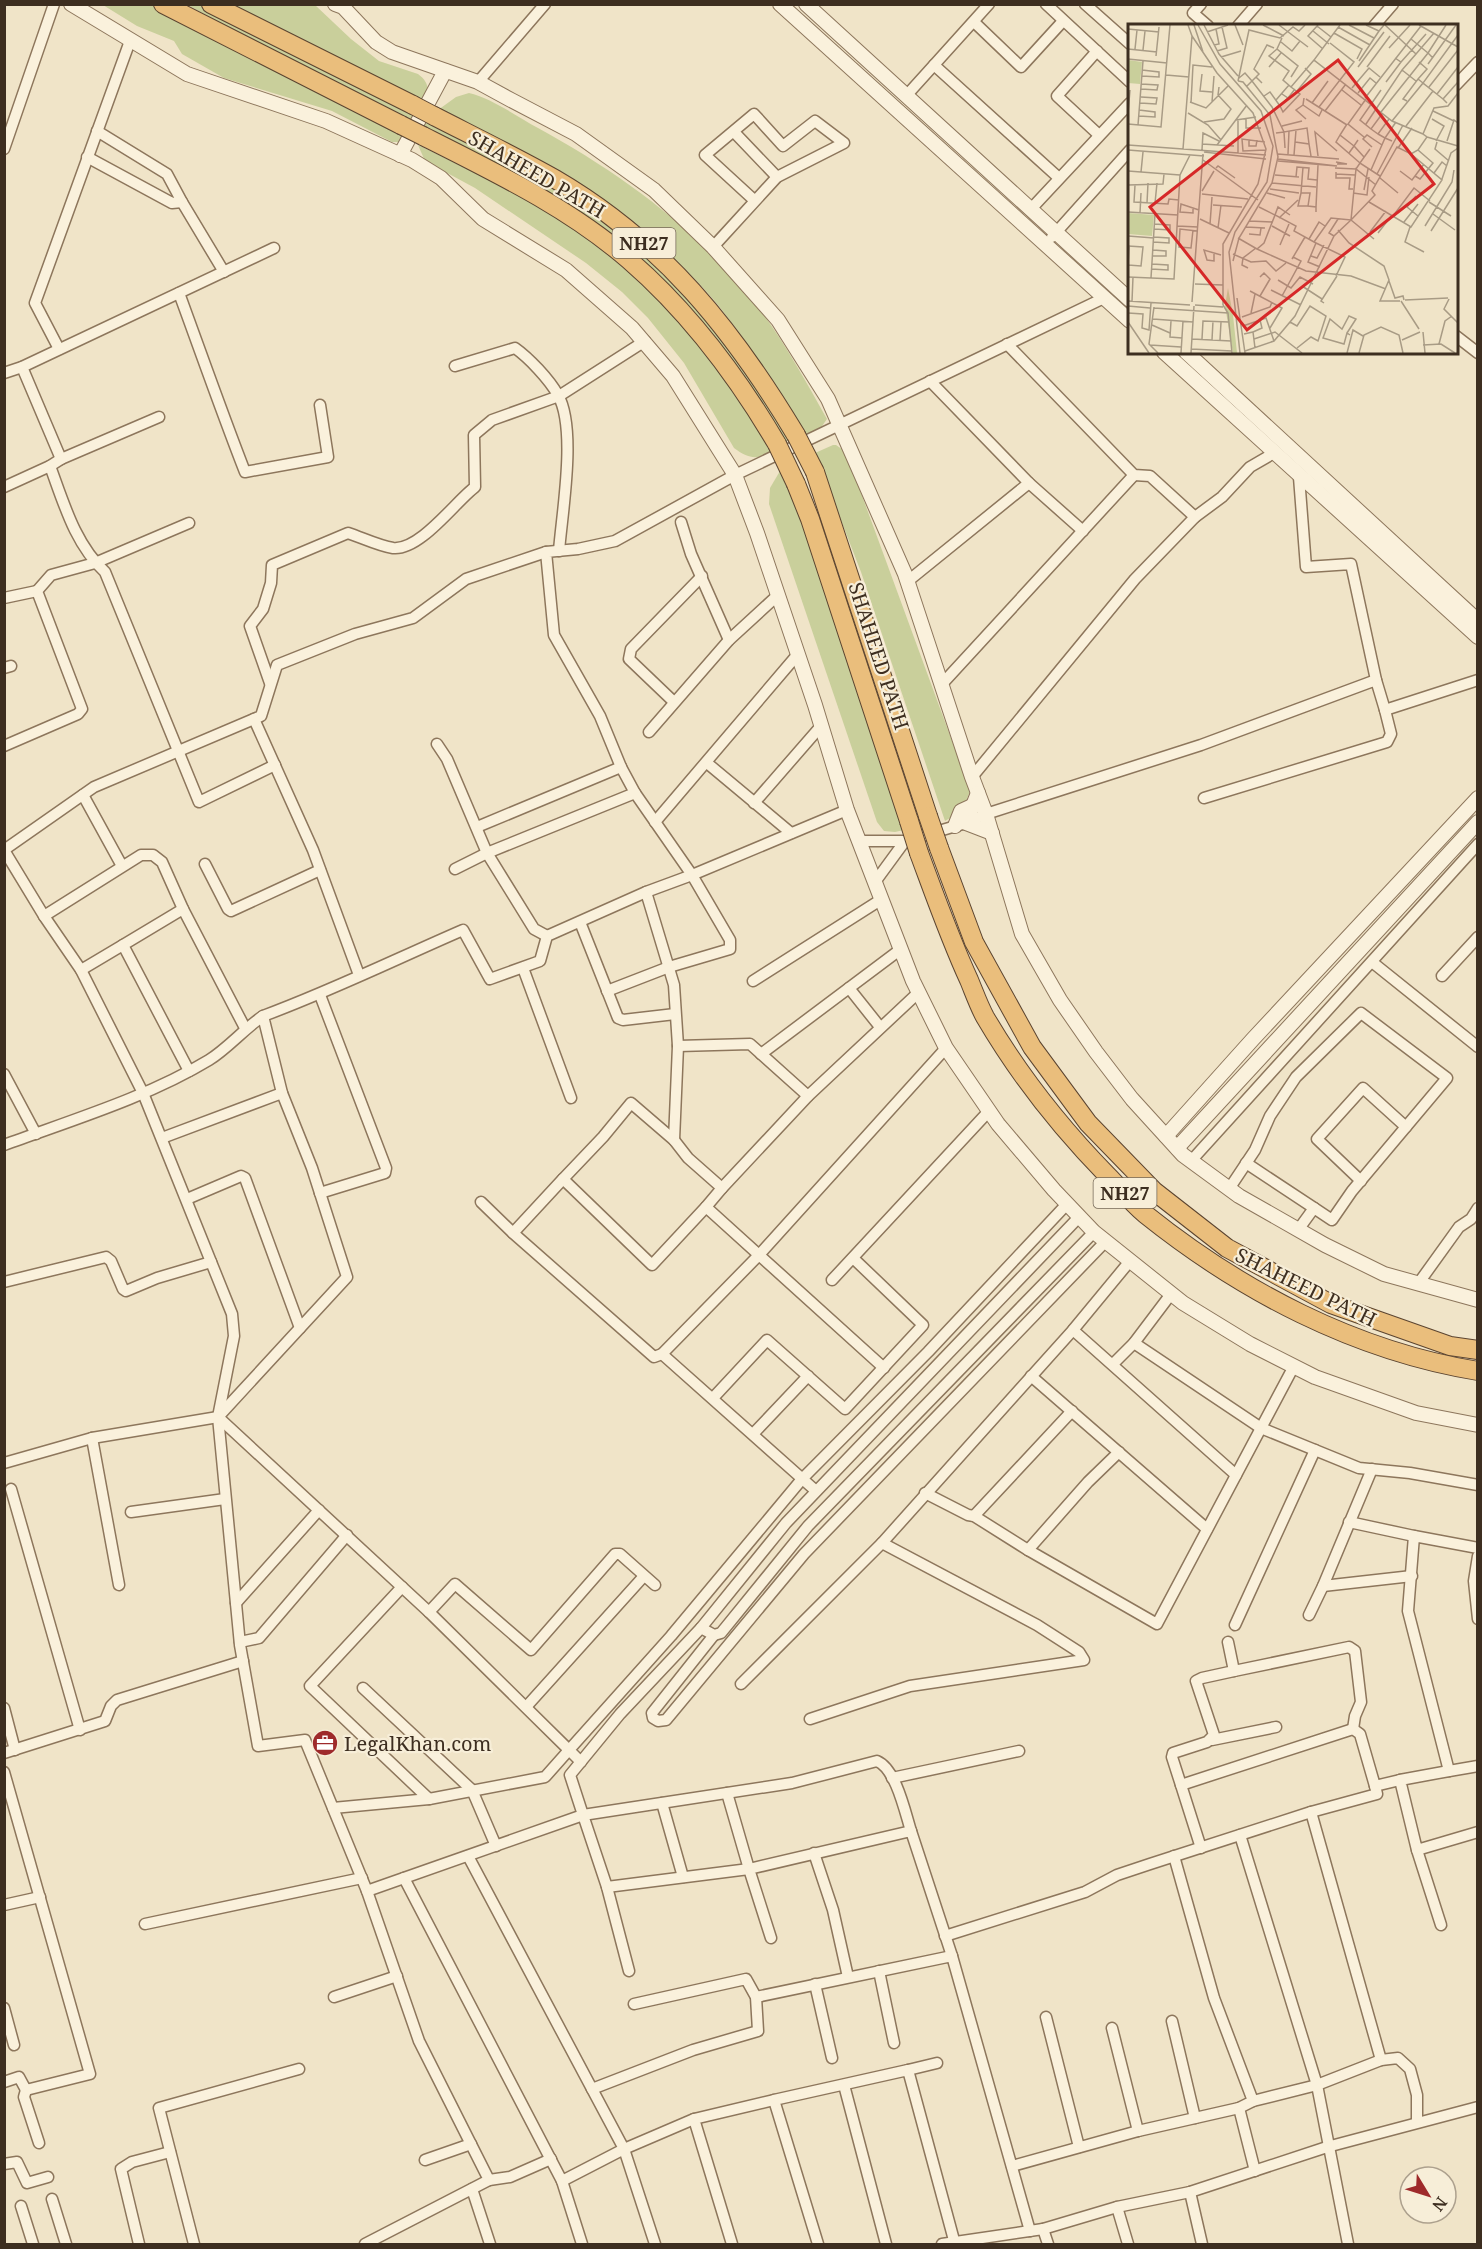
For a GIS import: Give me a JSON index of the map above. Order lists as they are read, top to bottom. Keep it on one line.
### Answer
{"streets":{"highway":["SHAHEED PATH","NH27"]},"places":{"office":["LegalKhan.com"]},"north":"bottom right"}
